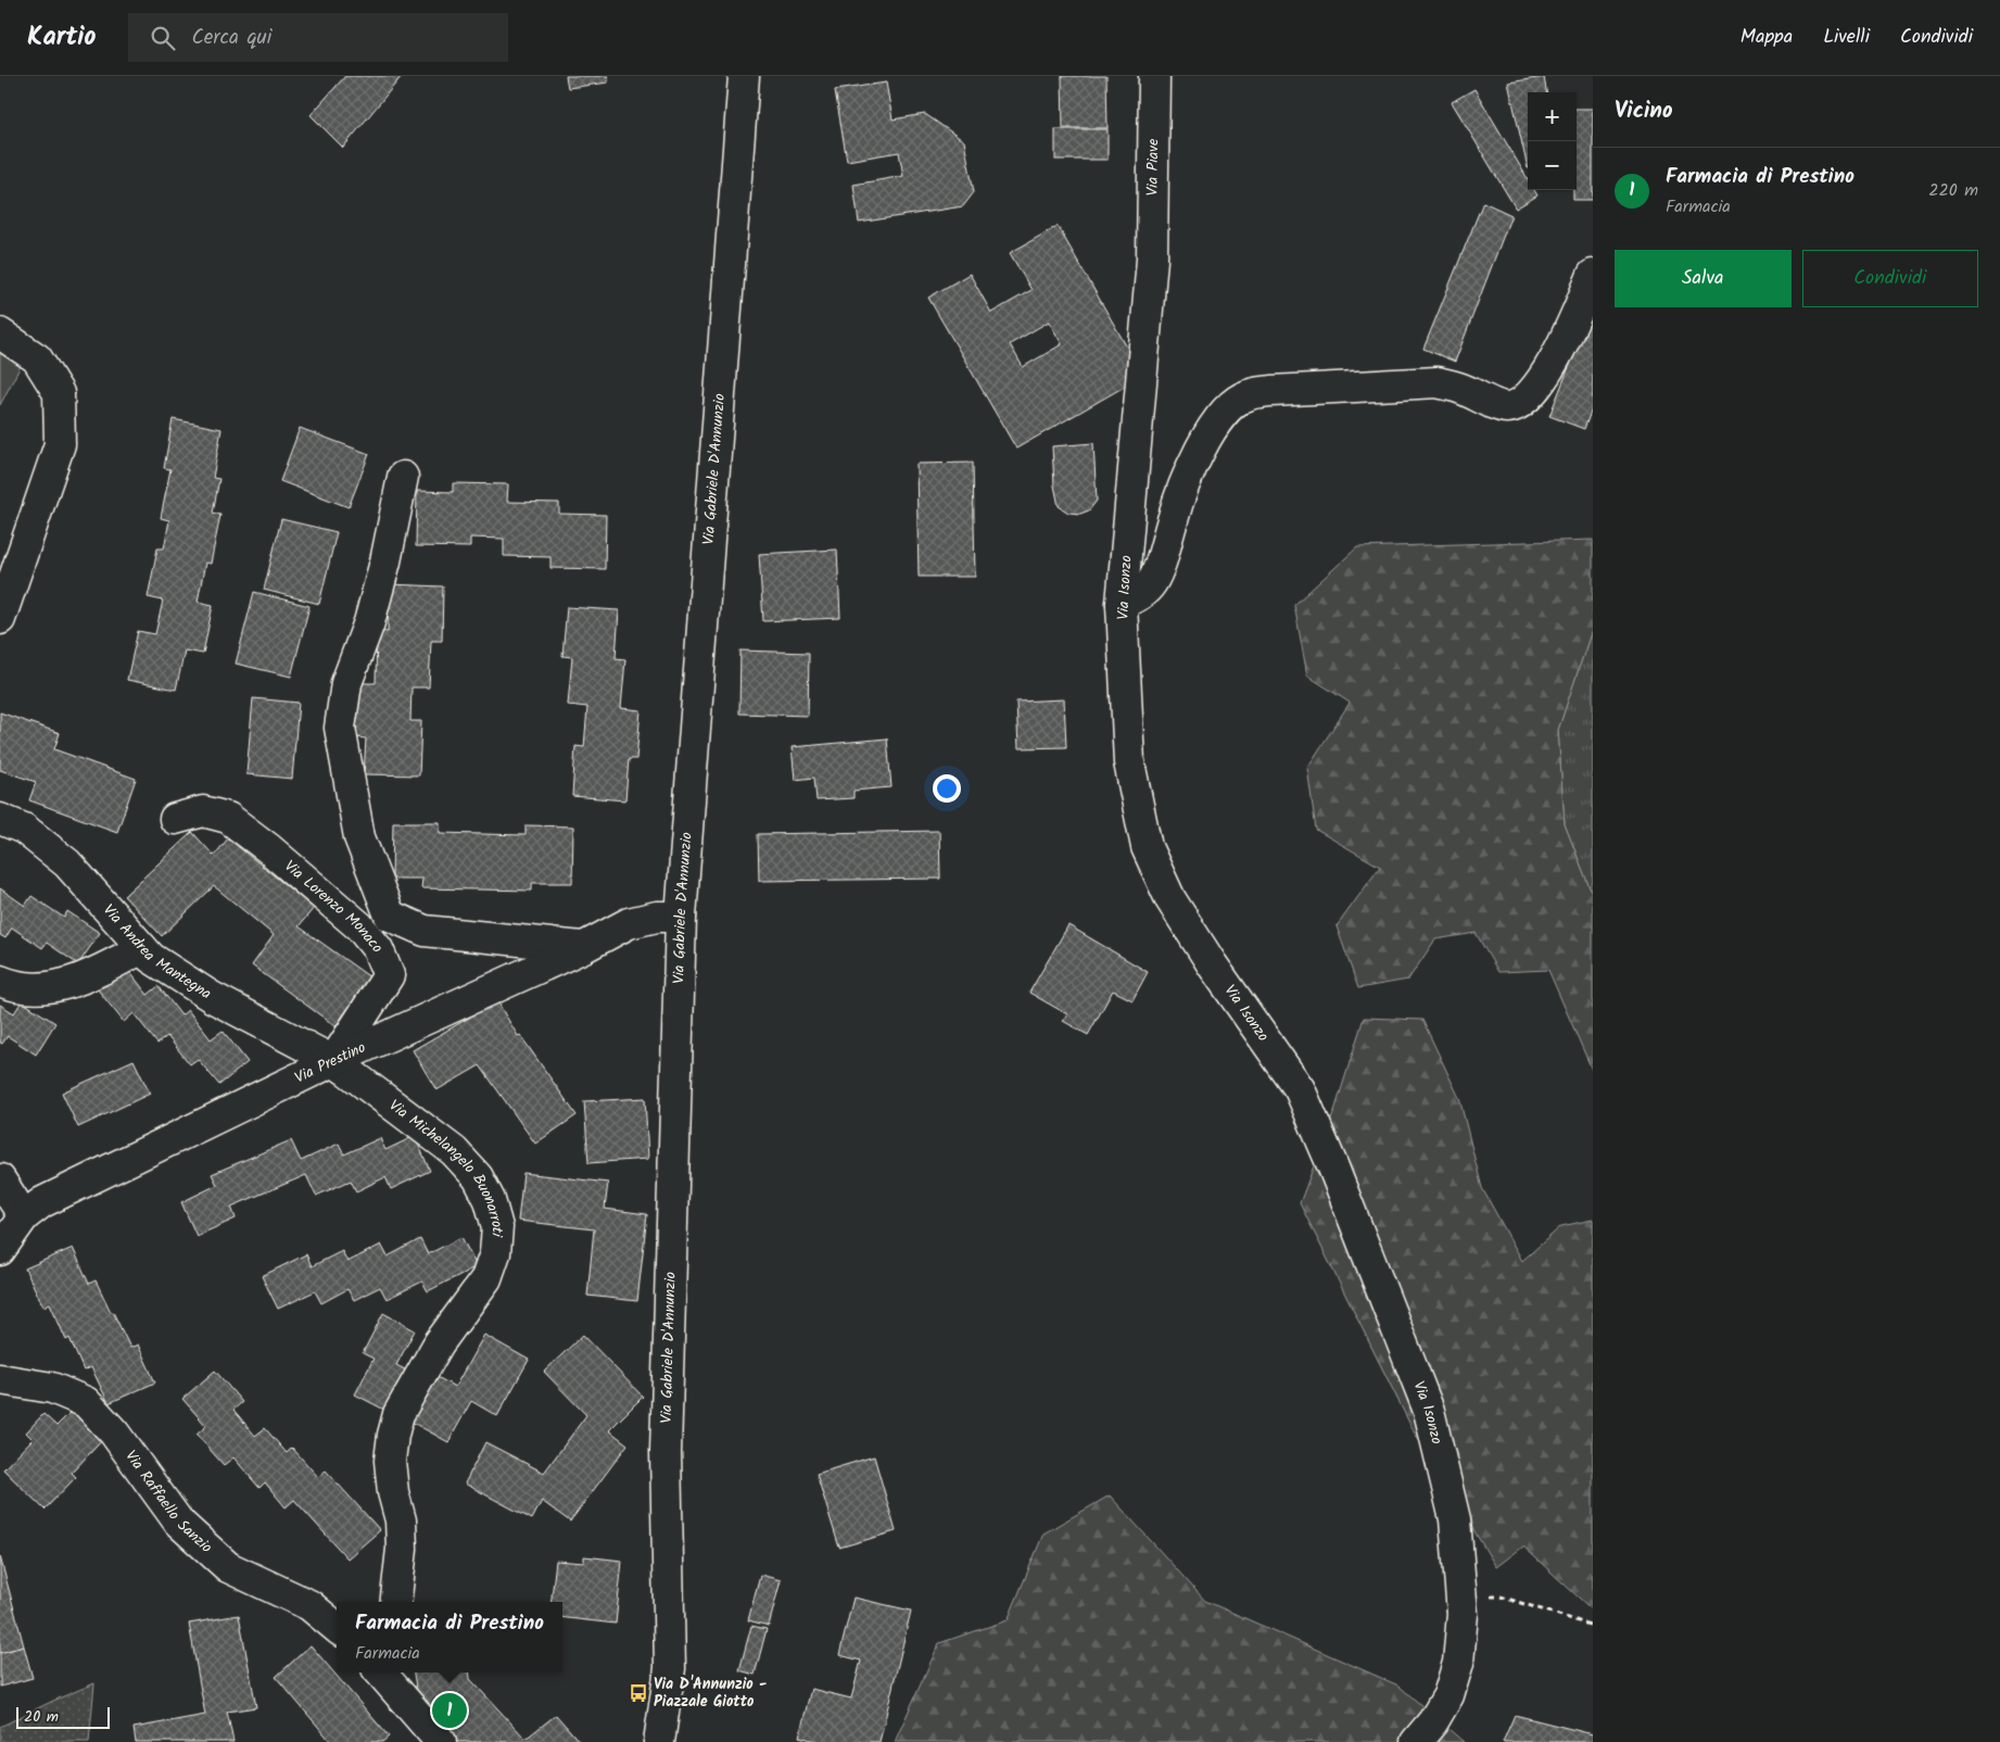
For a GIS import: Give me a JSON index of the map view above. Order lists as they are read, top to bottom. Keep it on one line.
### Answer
{"streets":{"street":["Via Piave","Via Gabriele D'Annunzio","Via Isonzo","Via Lorenzo Monaco","Via Andrea Mantegna","Via Prestino","Via Michelangelo Buonarroti","Via Raffaello Sanzio"]},"crossings":[["Via Piave","Via Isonzo"],["Via Gabriele D'Annunzio","Via Prestino"],["Via Lorenzo Monaco","Via Andrea Mantegna"],["Via Lorenzo Monaco","Via Prestino"],["Via Lorenzo Monaco","Via Michelangelo Buonarroti"],["Via Andrea Mantegna","Via Prestino"],["Via Andrea Mantegna","Via Michelangelo Buonarroti"],["Via Prestino","Via Michelangelo Buonarroti"]],"places":{"bus stop":["Via D'Annunzio - Piazzale Giotto"]},"scale_bar":"20 m","page":{"header":"Kartio","search":"Cerca qui","nav":["Mappa","Livelli","Condividi"],"heading":"Vicino","map_buttons":["+","−"],"list":[{"mark":"1","name":"Farmacia di Prestino","note":"Farmacia","value":"220 m"}],"buttons":["Salva","Condividi"],"popup":["Farmacia di Prestino","Farmacia"],"pins":"1","scale":"20 m"}}
